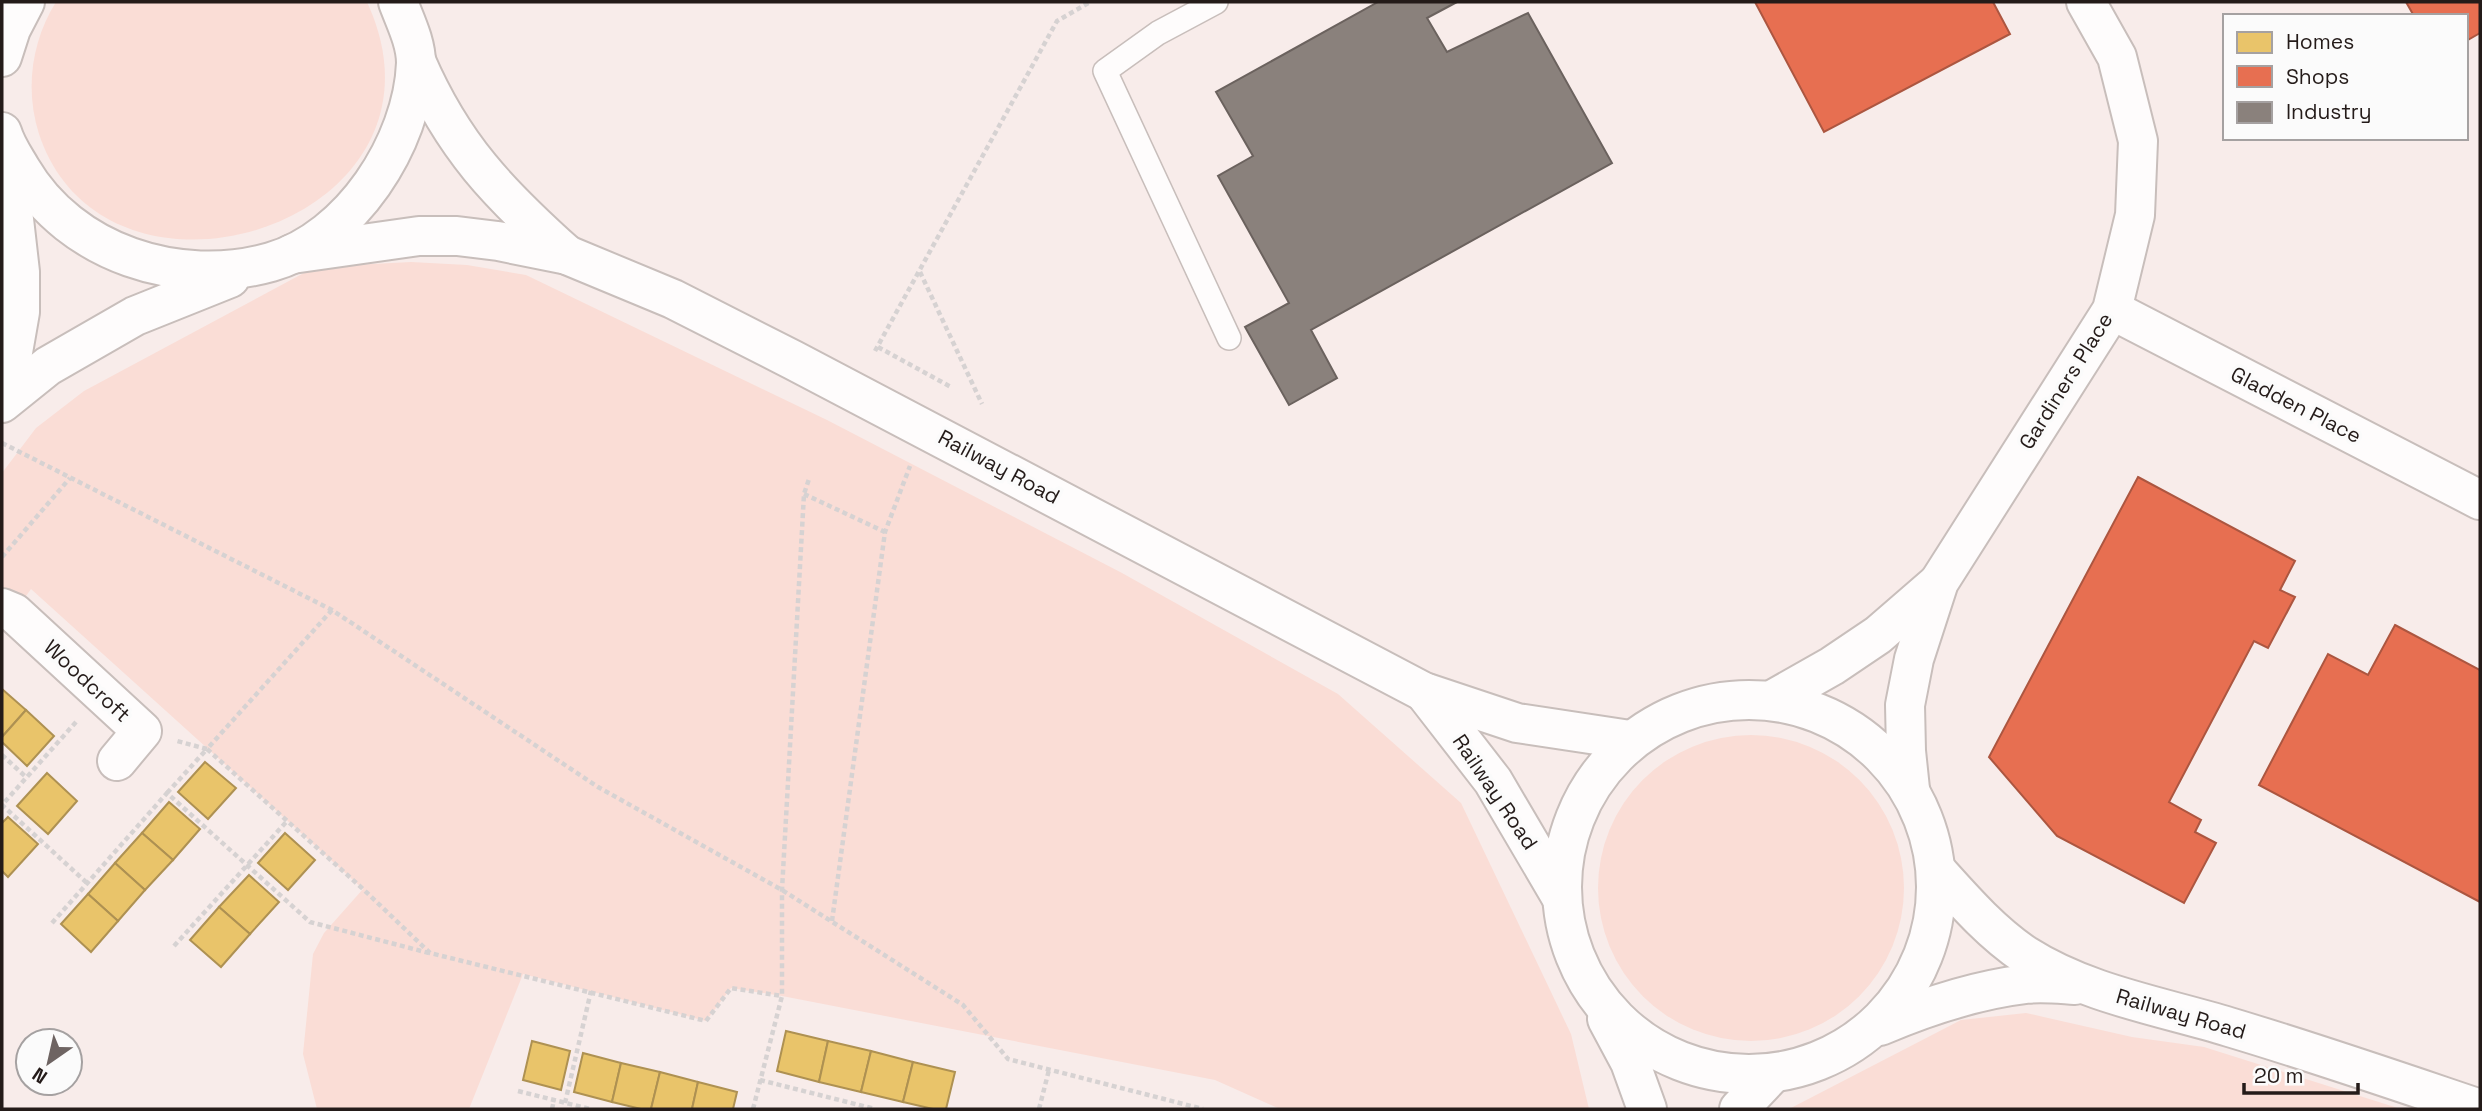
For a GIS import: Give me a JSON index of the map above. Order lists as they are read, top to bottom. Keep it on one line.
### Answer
{"streets":{"main road":["Gardiners Place","Gladden Place","Railway Road","Woodcroft"]},"crossings":[["Gardiners Place","Gladden Place"]],"legend":["Homes","Shops","Industry"],"scale_bar":"20 m","north":"bottom left"}
